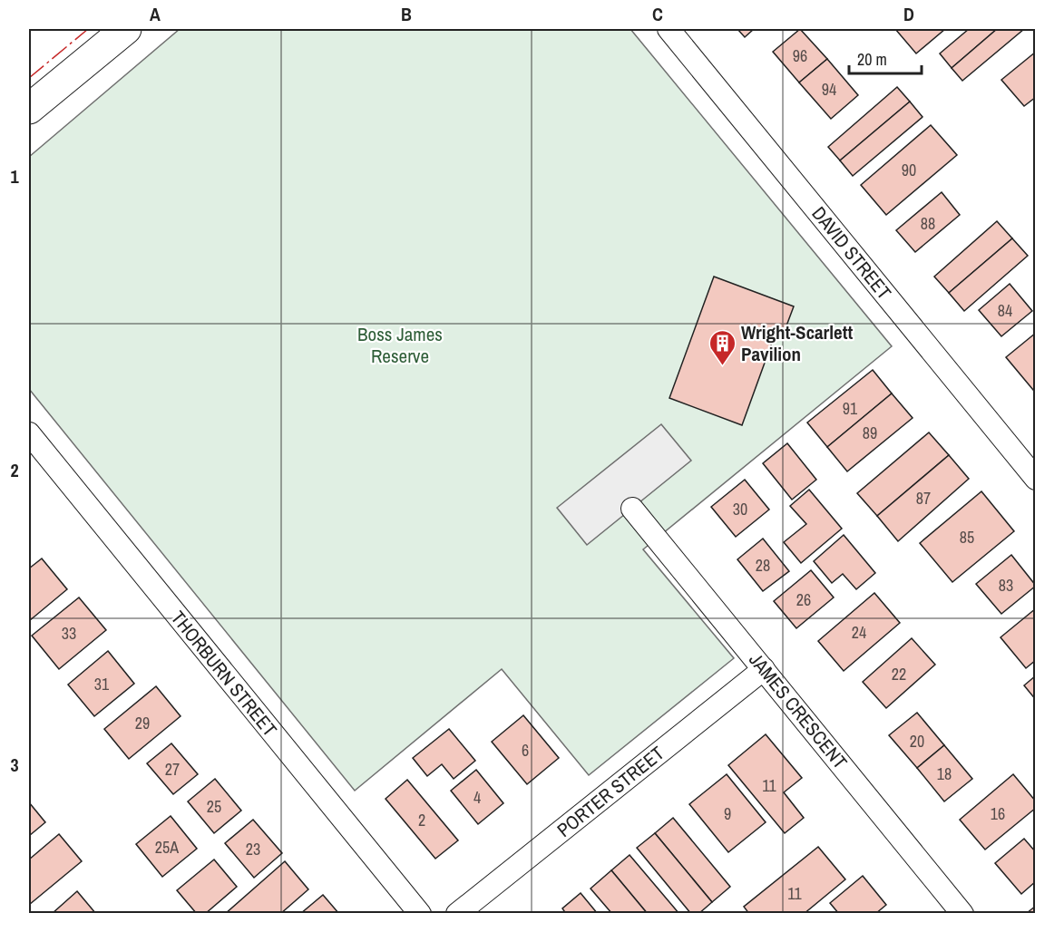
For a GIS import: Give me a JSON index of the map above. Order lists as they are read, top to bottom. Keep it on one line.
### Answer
{"streets":{"street":["DAVID STREET","THORBURN STREET","JAMES CRESCENT","PORTER STREET"]},"crossings":[["JAMES CRESCENT","PORTER STREET"]],"parks":["Boss James Reserve"],"places":{"building":["Wright-Scarlett Pavilion"]},"house_numbers":["96","94","90","88","84","91","89","87","30","85","28","83","26","24","33","22","31","29","20","6","27","18","11","4","25","9","16","2","25A","23","11"],"scale_bar":"20 m","grid":{"columns":["A","B","C","D"],"rows":["1","2","3"]}}
